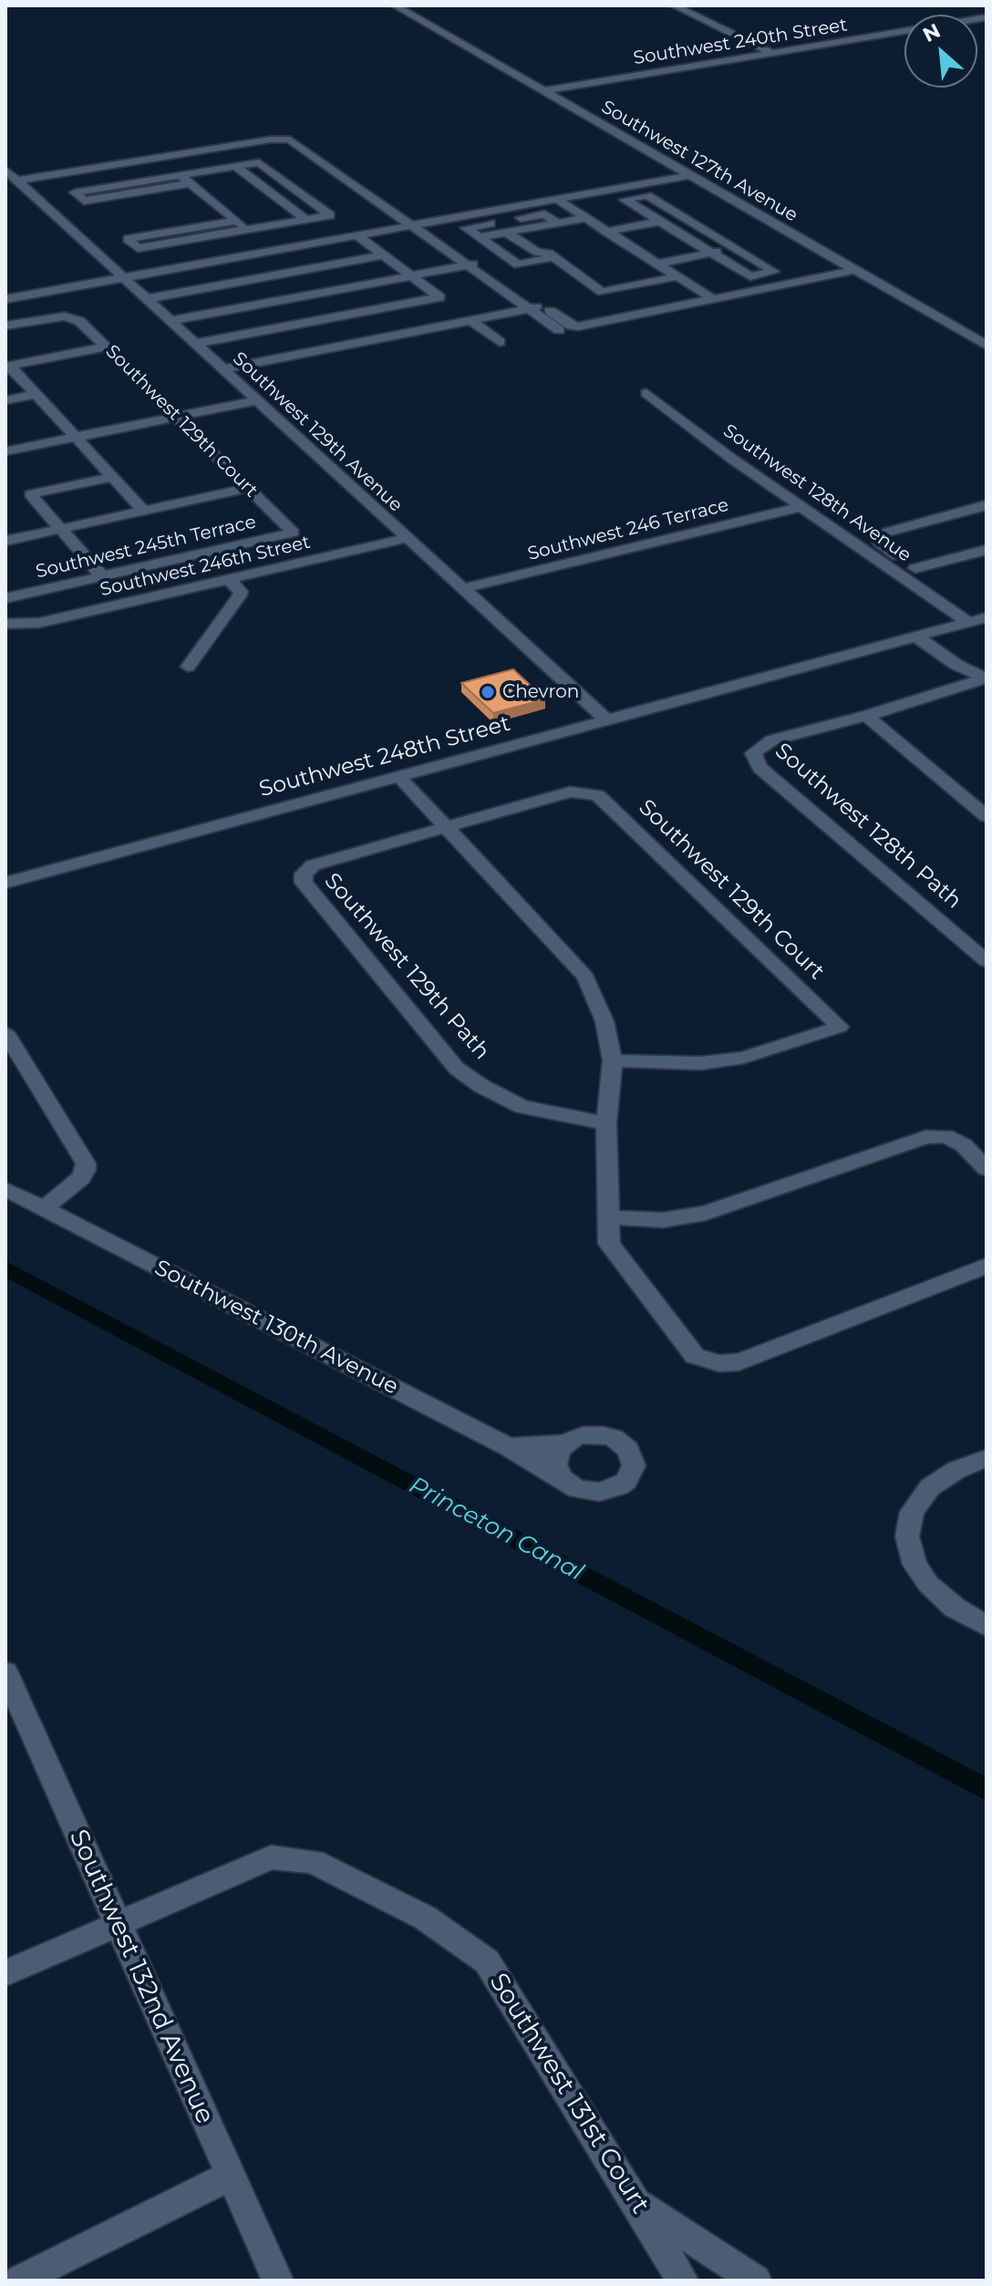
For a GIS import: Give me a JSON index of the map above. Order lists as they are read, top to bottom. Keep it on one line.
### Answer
{"streets":{"street":["Southwest 240th Street","Southwest 127th Avenue","Southwest 129th Court","Southwest 129th Avenue","Southwest 128th Avenue","Southwest 246 Terrace","Southwest 245th Terrace","Southwest 246th Street","Southwest 248th Street","Southwest 128th Path","Southwest 129th Path","Southwest 130th Avenue","Southwest 132nd Avenue","Southwest 131st Court"]},"crossings":[["Southwest 240th Street","Southwest 127th Avenue"],["Southwest 129th Court","Southwest 245th Terrace"],["Southwest 129th Court","Southwest 129th Path"],["Southwest 129th Avenue","Southwest 246 Terrace"],["Southwest 129th Avenue","Southwest 246th Street"],["Southwest 129th Avenue","Southwest 248th Street"],["Southwest 128th Avenue","Southwest 246 Terrace"],["Southwest 128th Avenue","Southwest 248th Street"],["Southwest 132nd Avenue","Southwest 131st Court"]],"water":["Princeton Canal"],"places":["Chevron"],"north":"top left"}
